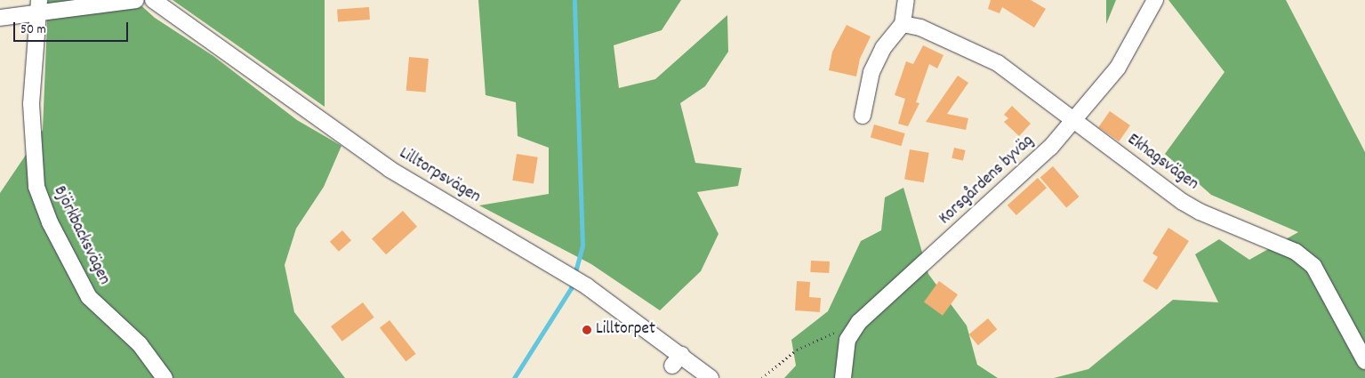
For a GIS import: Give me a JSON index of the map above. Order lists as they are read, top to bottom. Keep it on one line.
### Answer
{"streets":{"street":["Ekhagsvägen","Lilltorpsvägen","Korsgårdens byväg","Björkbacksvägen"]},"crossings":[["Ekhagsvägen","Korsgårdens byväg"]],"places":["Lilltorpet"],"scale_bar":"50 m"}
